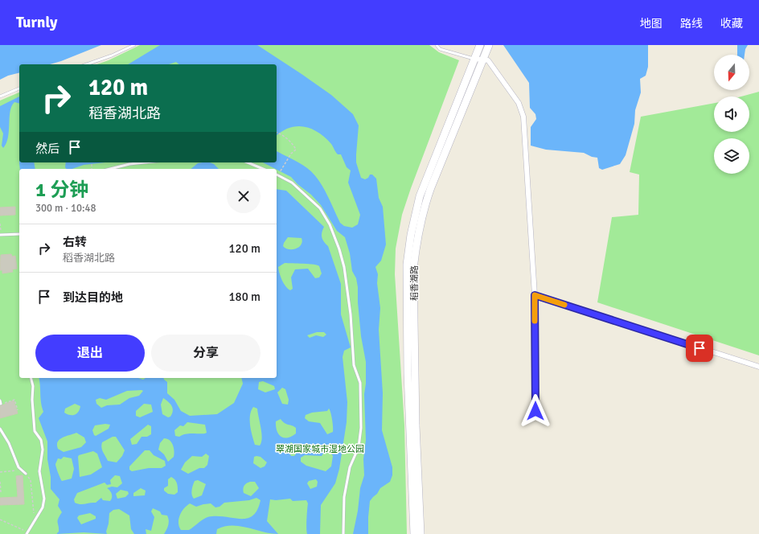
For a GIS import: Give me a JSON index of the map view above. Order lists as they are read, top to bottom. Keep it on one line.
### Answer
{"streets":{"street":["稻香湖路"]},"parks":["翠湖国家城市湿地公园"],"north":"bottom","page":{"header":"Turnly","nav":["地图","路线","收藏"],"turn":["120 m","稻香湖北路"],"then":"然后","heading":["1 分钟","300 m · 10:48"],"list":[{"name":"右转","note":"稻香湖北路","value":"120 m"},{"name":"到达目的地","value":"180 m"}],"buttons":["退出","分享"]}}
